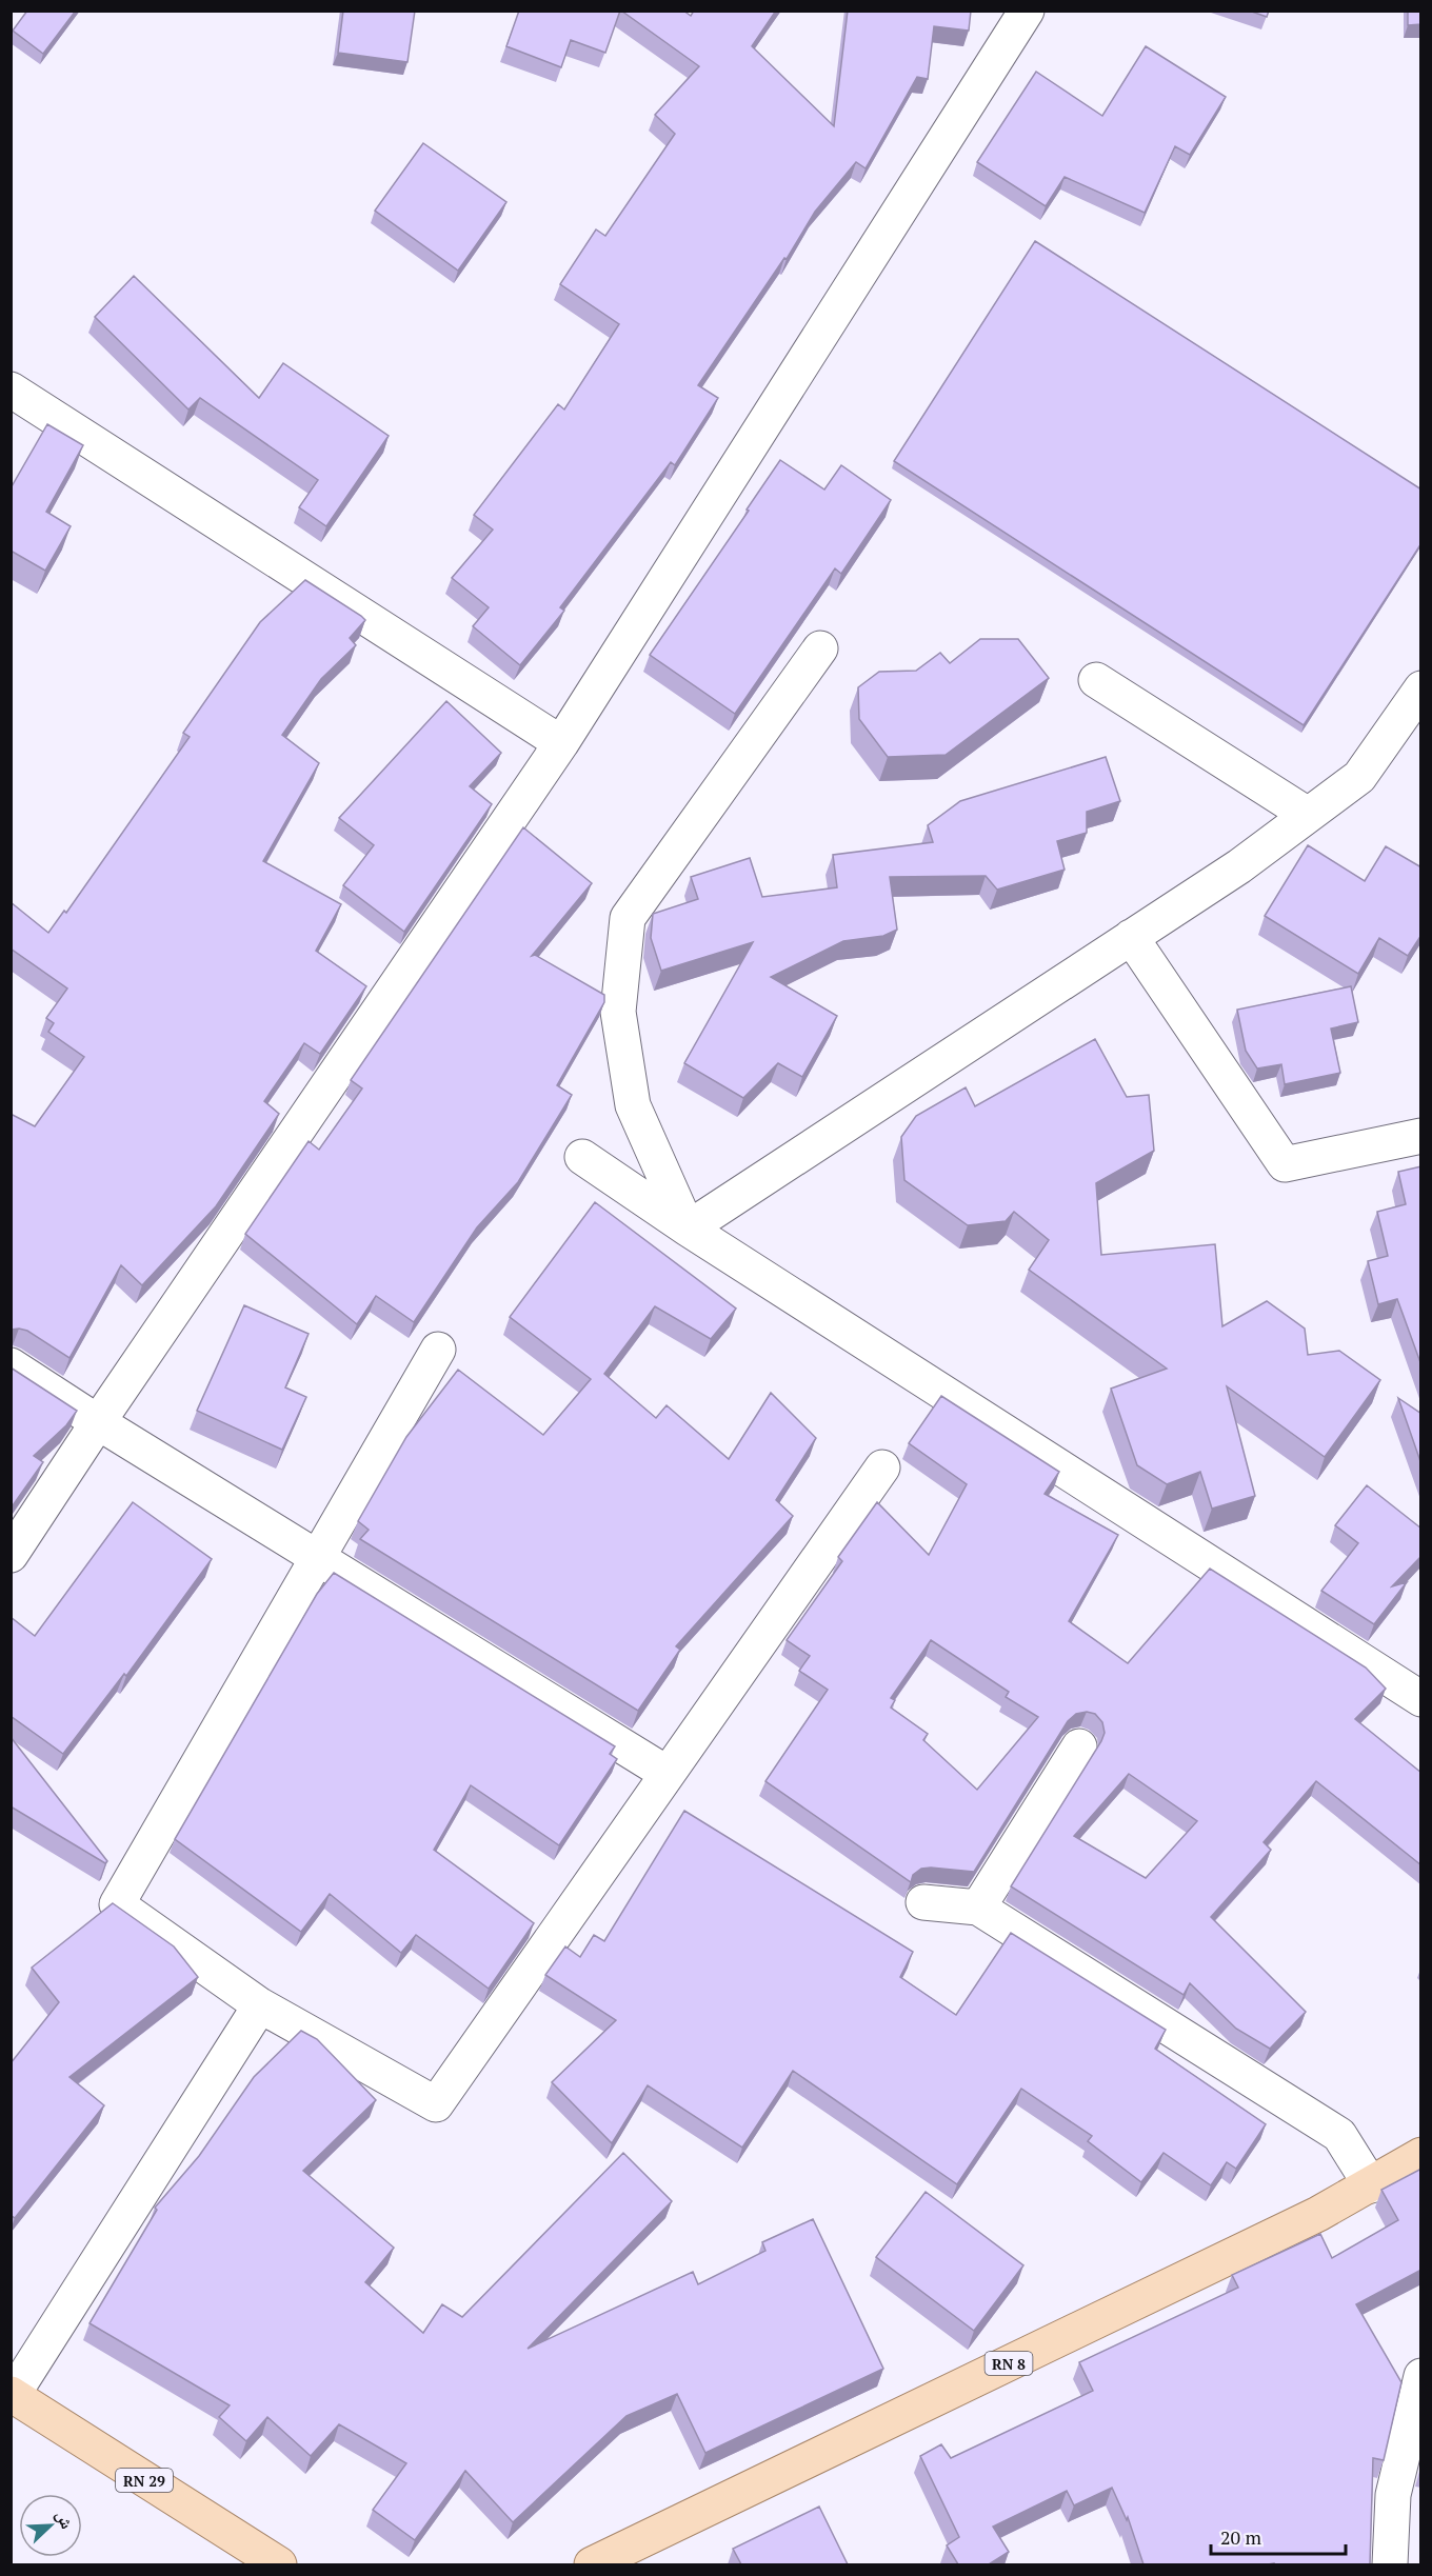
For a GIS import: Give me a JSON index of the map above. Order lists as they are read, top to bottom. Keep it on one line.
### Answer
{"streets":{"main road":["RN 8","RN 29"]},"scale_bar":"20 m","north":"top right"}
